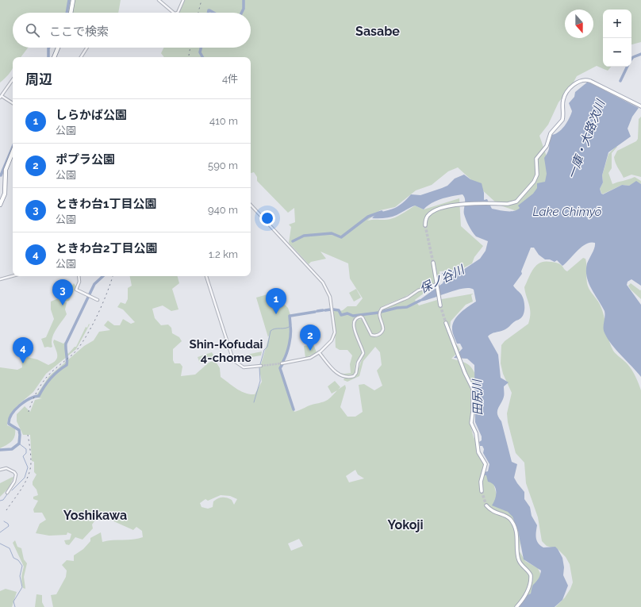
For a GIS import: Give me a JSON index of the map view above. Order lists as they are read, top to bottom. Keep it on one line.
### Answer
{"districts":["Sasabe","Shin-Kofudai 4-chome","Yoshikawa","Yokoji"],"water":["一庫・大路次川","Lake Chimyō","保ノ谷川","田尻川"],"north":"bottom","page":{"map_buttons":["+","−"],"search":"ここで検索","heading":["周辺","4件"],"list":[{"mark":"1","name":"しらかば公園","note":"公園","value":"410 m"},{"mark":"2","name":"ポプラ公園","note":"公園","value":"590 m"},{"mark":"3","name":"ときわ台1丁目公園","note":"公園","value":"940 m"},{"mark":"4","name":"ときわ台2丁目公園","note":"公園","value":"1.2 km"}],"pins":["3","1","2","4"]}}
